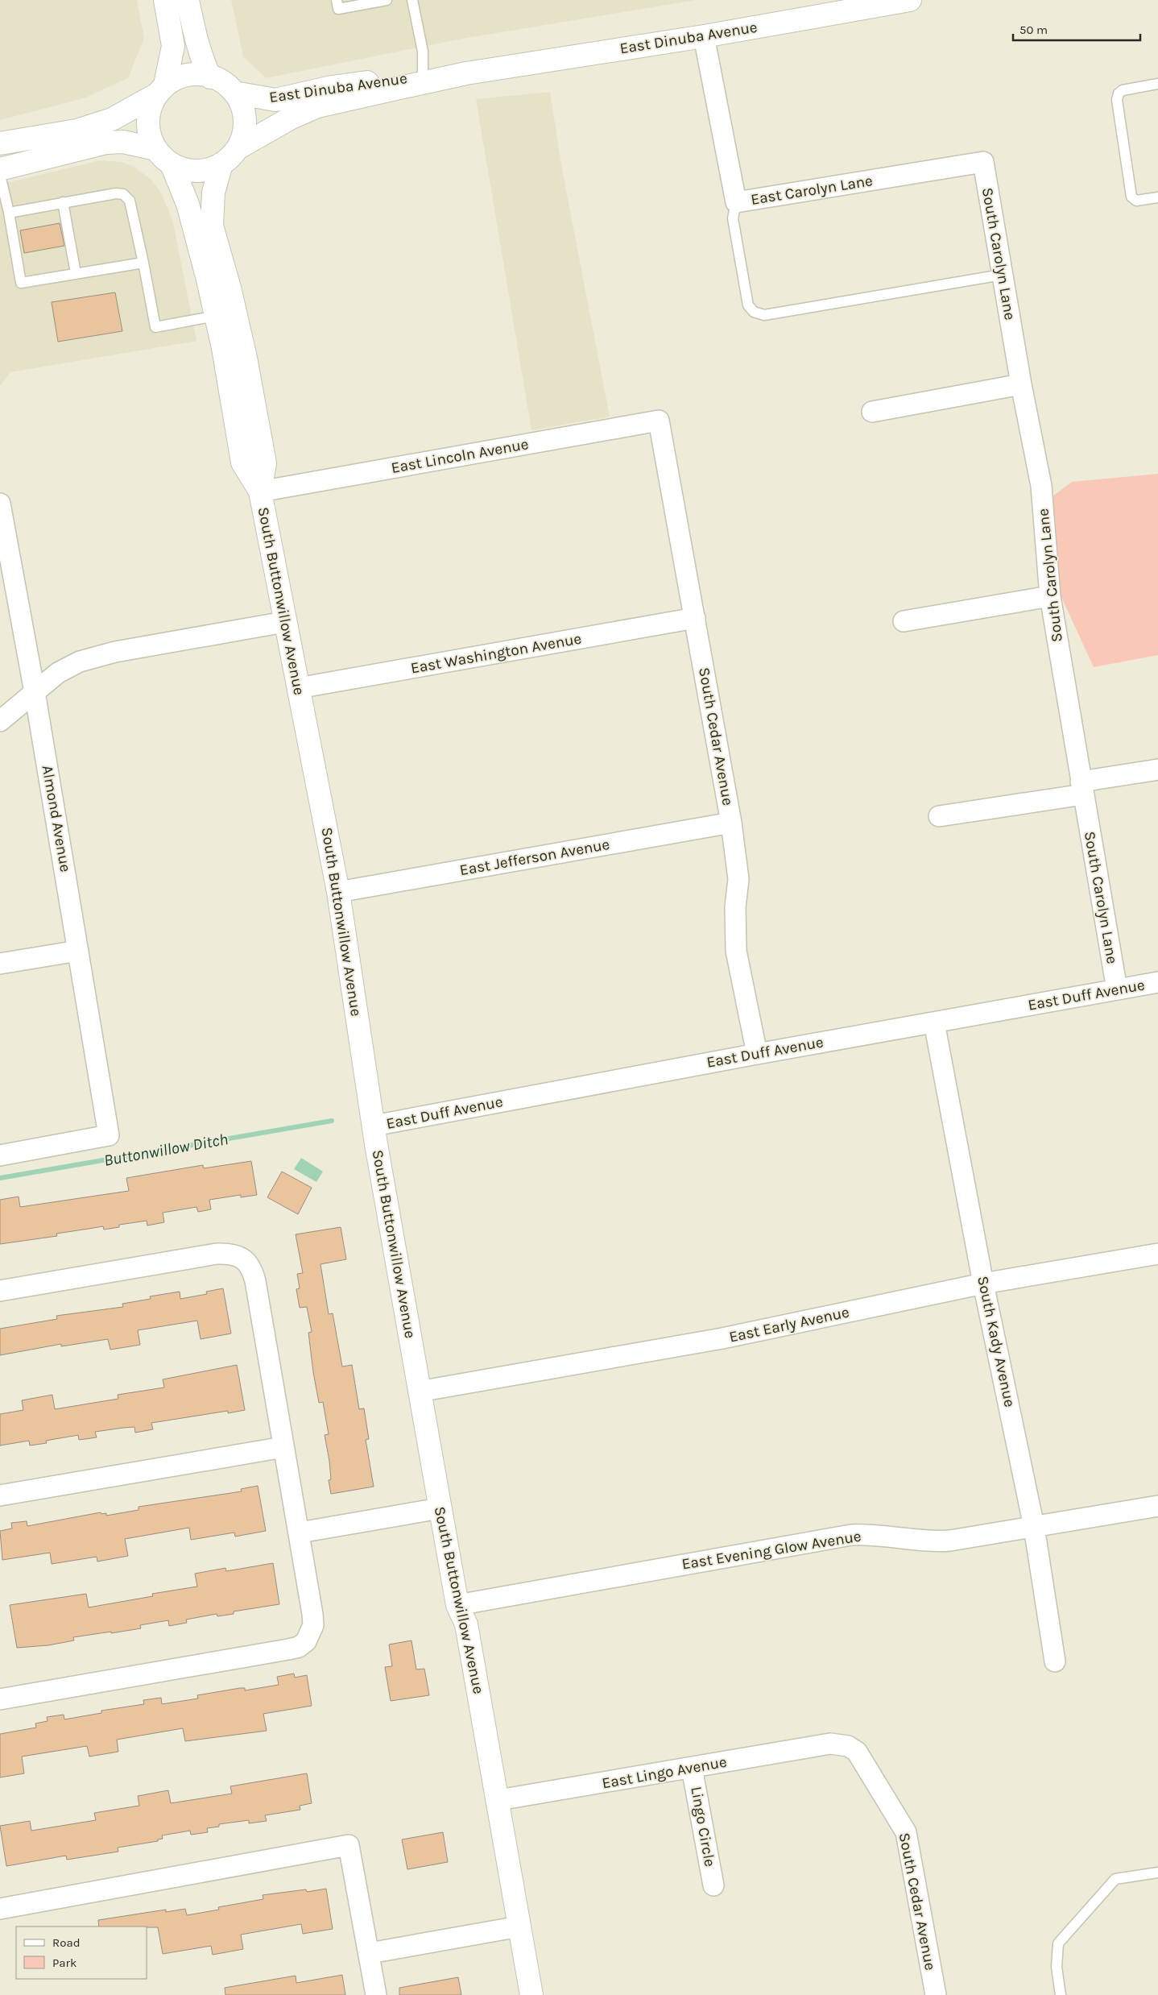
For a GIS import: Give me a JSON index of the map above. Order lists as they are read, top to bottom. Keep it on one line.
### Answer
{"streets":{"street":["East Dinuba Avenue","East Carolyn Lane","South Carolyn Lane","East Lincoln Avenue","South Buttonwillow Avenue","East Washington Avenue","South Cedar Avenue","Almond Avenue","East Jefferson Avenue","East Duff Avenue","East Early Avenue","South Kady Avenue","East Evening Glow Avenue","East Lingo Avenue","Lingo Circle"]},"crossings":[["East Dinuba Avenue","East Carolyn Lane"],["East Dinuba Avenue","South Buttonwillow Avenue"],["East Carolyn Lane","South Carolyn Lane"],["South Carolyn Lane","East Duff Avenue"],["East Lincoln Avenue","South Buttonwillow Avenue"],["East Lincoln Avenue","South Cedar Avenue"],["South Buttonwillow Avenue","East Washington Avenue"],["South Buttonwillow Avenue","East Jefferson Avenue"],["South Buttonwillow Avenue","East Duff Avenue"],["South Buttonwillow Avenue","East Early Avenue"],["South Buttonwillow Avenue","East Evening Glow Avenue"],["South Buttonwillow Avenue","East Lingo Avenue"],["East Washington Avenue","South Cedar Avenue"],["South Cedar Avenue","East Jefferson Avenue"],["South Cedar Avenue","East Duff Avenue"],["South Cedar Avenue","East Lingo Avenue"],["East Duff Avenue","South Kady Avenue"],["East Early Avenue","South Kady Avenue"],["South Kady Avenue","East Evening Glow Avenue"],["East Lingo Avenue","Lingo Circle"]],"water":["Buttonwillow Ditch"],"legend":["Road","Park"],"scale_bar":"50 m"}
